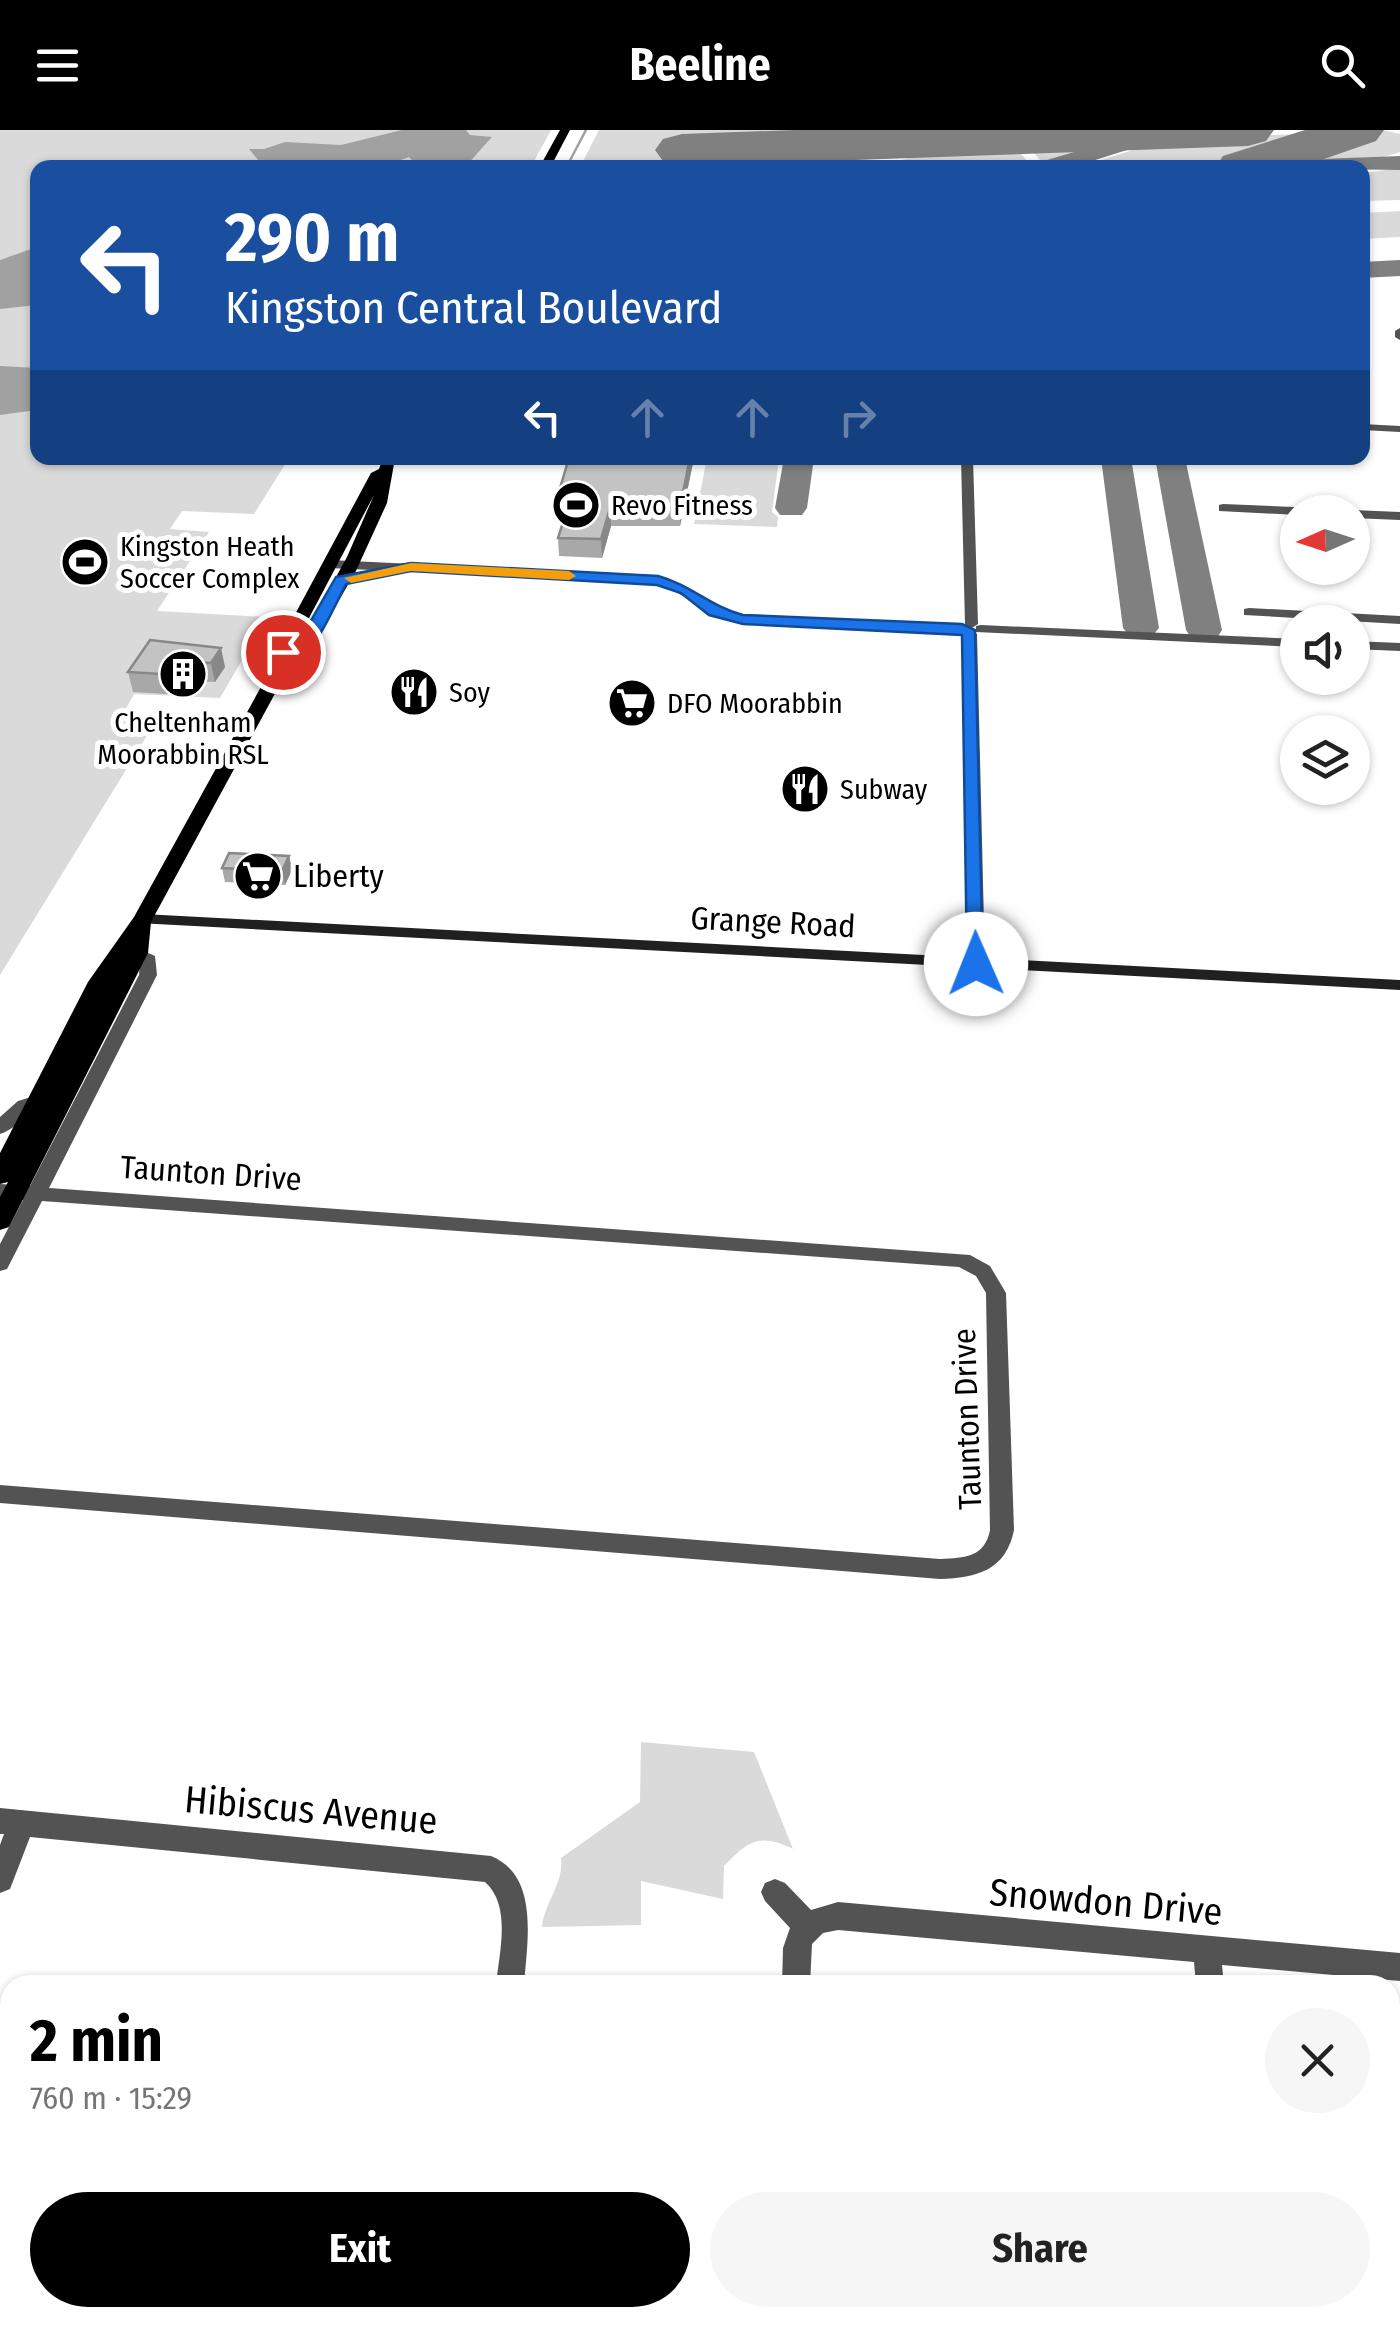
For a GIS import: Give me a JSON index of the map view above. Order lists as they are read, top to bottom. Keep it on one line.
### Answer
{"streets":{"main road":["Grange Road"],"street":["Taunton Drive","Hibiscus Avenue","Snowdon Drive"]},"places":{"sports":["Revo Fitness","Kingston Heath Soccer Complex"],"building":["Cheltenham Moorabbin RSL"],"restaurant":["Soy","Subway"],"supermarket":["DFO Moorabbin","Liberty"]},"north":"left","page":{"header":"Beeline","turn":["290 m","Kingston Central Boulevard"],"heading":["2 min","760 m · 15:29"],"buttons":["Exit","Share"]}}
